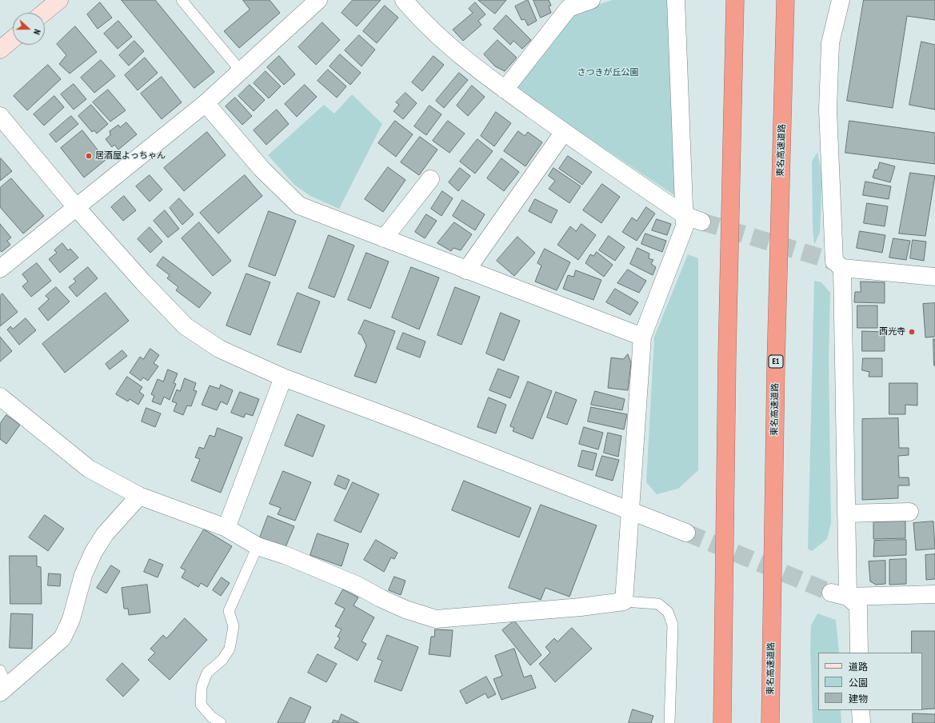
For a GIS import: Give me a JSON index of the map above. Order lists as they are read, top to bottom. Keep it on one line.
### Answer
{"streets":{"highway":["東名高速道路","E1"]},"parks":["さつきが丘公園"],"places":["居酒屋よっちゃん","西光寺"],"legend":["道路","公園","建物"],"north":"right"}
